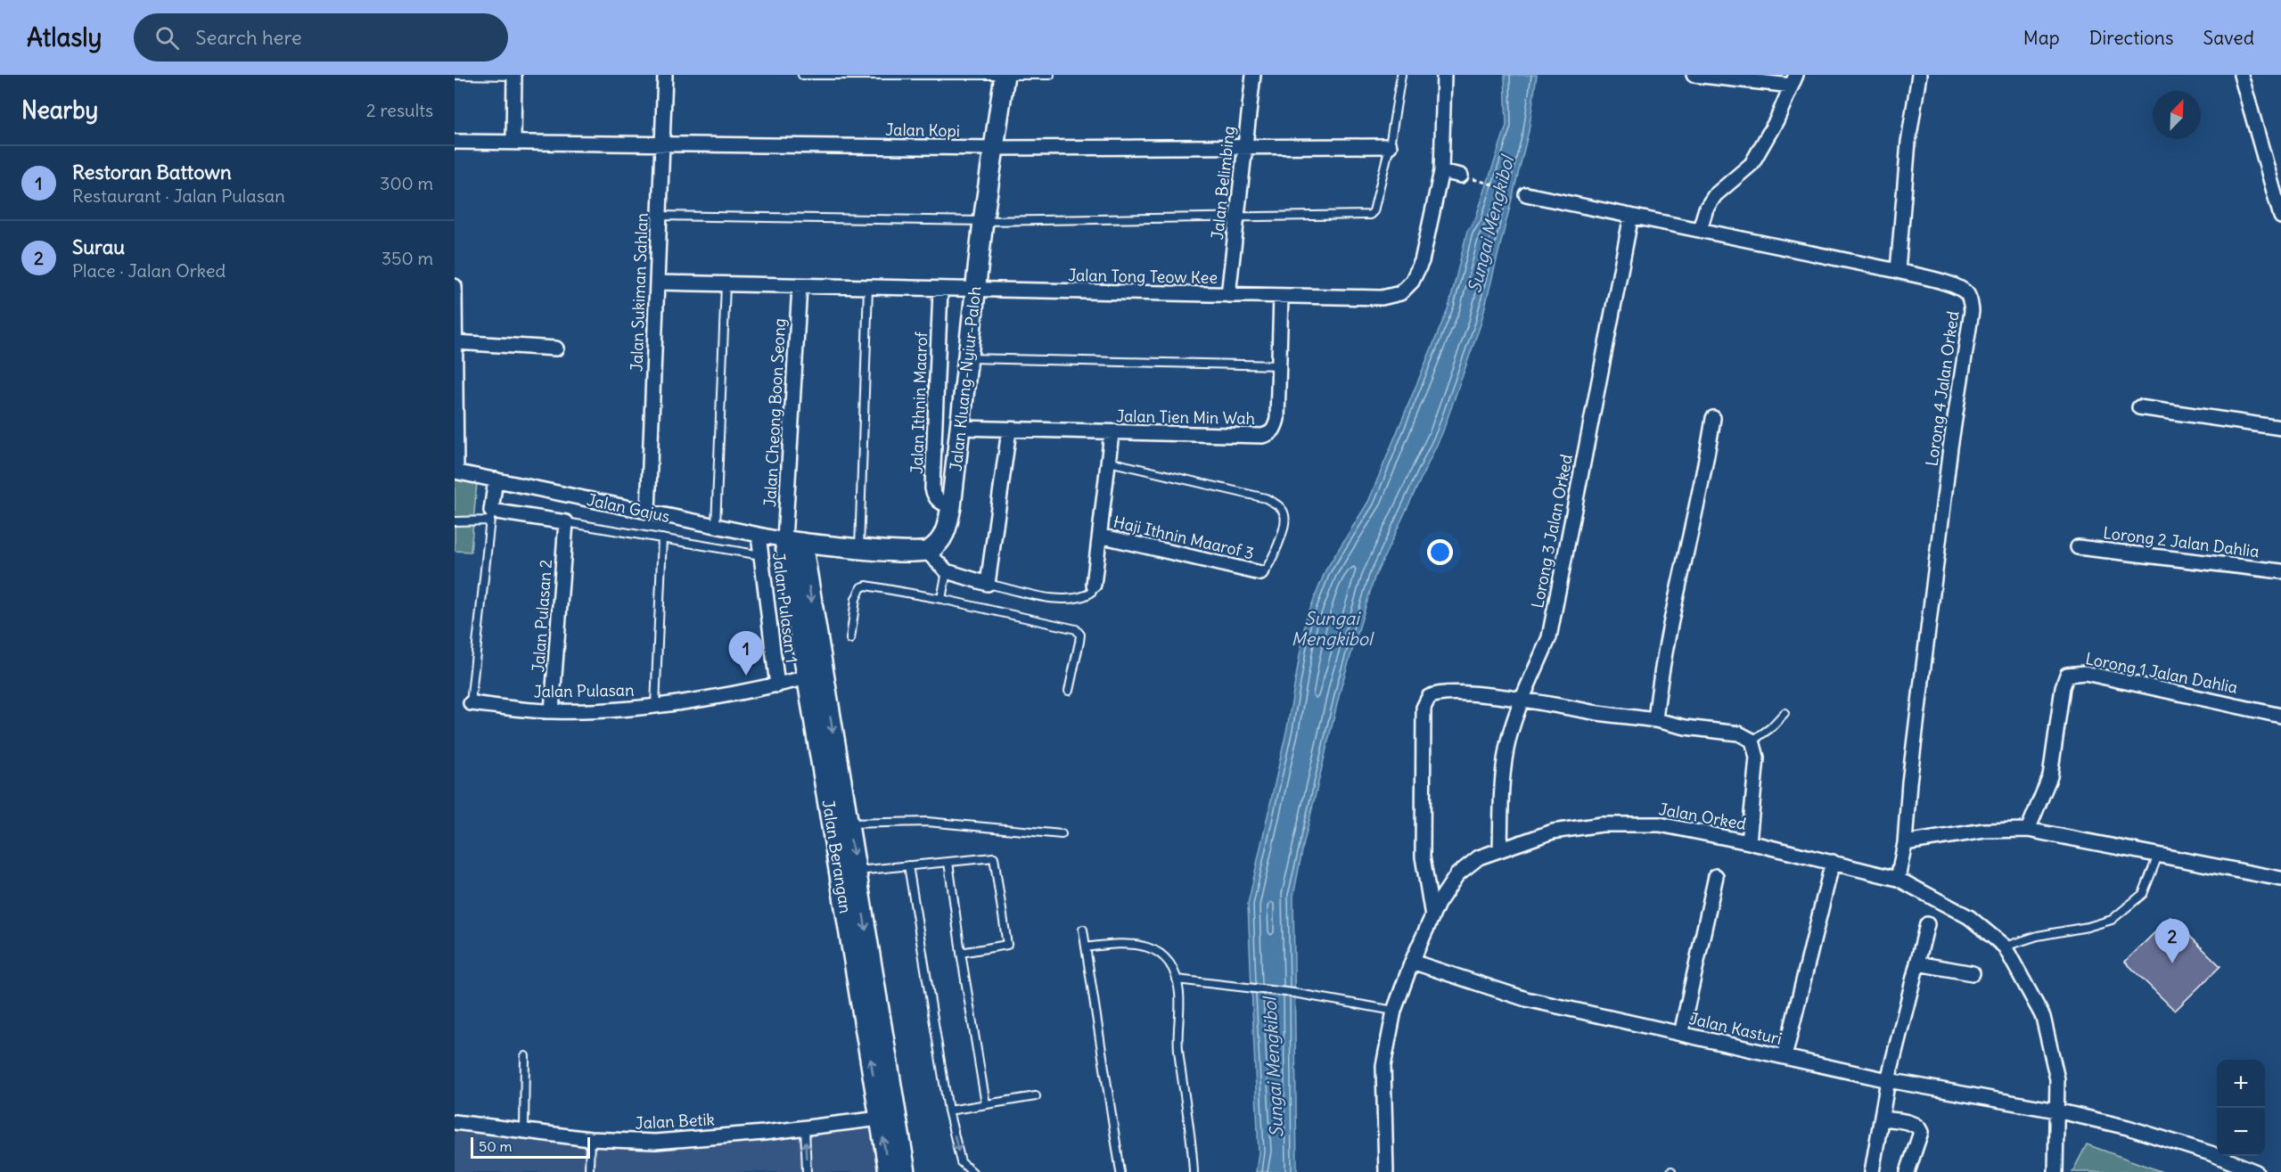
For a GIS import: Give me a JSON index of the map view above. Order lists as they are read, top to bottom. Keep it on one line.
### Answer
{"streets":{"street":["Jalan Kopi","Jalan Belimbing","Jalan Tong Teow Kee","Jalan Sukiman Sahlan","Jalan Kluang-Nyiur-Paloh","Lorong 4 Jalan Orked","Jalan Ithnin Maarof","Jalan Cheong Boon Seong","Jalan Tien Min Wah","Jalan Gajus","Lorong 3 Jalan Orked","Haji Ithnin Maarof 3","Lorong 2 Jalan Dahlia","Jalan Pulasan 1","Jalan Pulasan 2","Lorong 1 Jalan Dahlia","Jalan Pulasan","Jalan Orked","Jalan Berangan","Jalan Kasturi","Jalan Betik"]},"crossings":[["Jalan Kopi","Jalan Belimbing"],["Jalan Kopi","Jalan Sukiman Sahlan"],["Jalan Kopi","Jalan Kluang-Nyiur-Paloh"],["Jalan Belimbing","Jalan Tong Teow Kee"],["Jalan Tong Teow Kee","Jalan Sukiman Sahlan"],["Jalan Tong Teow Kee","Jalan Kluang-Nyiur-Paloh"],["Jalan Tong Teow Kee","Jalan Ithnin Maarof"],["Jalan Tong Teow Kee","Jalan Cheong Boon Seong"],["Jalan Tong Teow Kee","Jalan Tien Min Wah"],["Jalan Sukiman Sahlan","Jalan Gajus"],["Jalan Kluang-Nyiur-Paloh","Jalan Ithnin Maarof"],["Jalan Kluang-Nyiur-Paloh","Jalan Tien Min Wah"],["Lorong 4 Jalan Orked","Lorong 3 Jalan Orked"],["Lorong 4 Jalan Orked","Jalan Orked"],["Jalan Cheong Boon Seong","Jalan Gajus"],["Jalan Cheong Boon Seong","Jalan Berangan"],["Jalan Gajus","Jalan Pulasan 1"],["Jalan Gajus","Jalan Pulasan"],["Jalan Gajus","Jalan Berangan"],["Lorong 3 Jalan Orked","Jalan Orked"],["Jalan Pulasan 1","Jalan Pulasan"],["Jalan Pulasan 2","Jalan Pulasan"],["Jalan Pulasan","Jalan Berangan"],["Jalan Orked","Jalan Kasturi"],["Jalan Berangan","Jalan Betik"]],"water":["Sungai Mengkibol"],"scale_bar":"50 m","north":"top right","page":{"header":"Atlasly","search":"Search here","nav":["Map","Directions","Saved"],"heading":["Nearby","2 results"],"list":[{"mark":"1","name":"Restoran Battown","note":"Restaurant · Jalan Pulasan","value":"300 m"},{"mark":"2","name":"Surau","note":"Place · Jalan Orked","value":"350 m"}],"pins":["1","2"],"map_buttons":["+","−"],"scale":"50 m"}}
